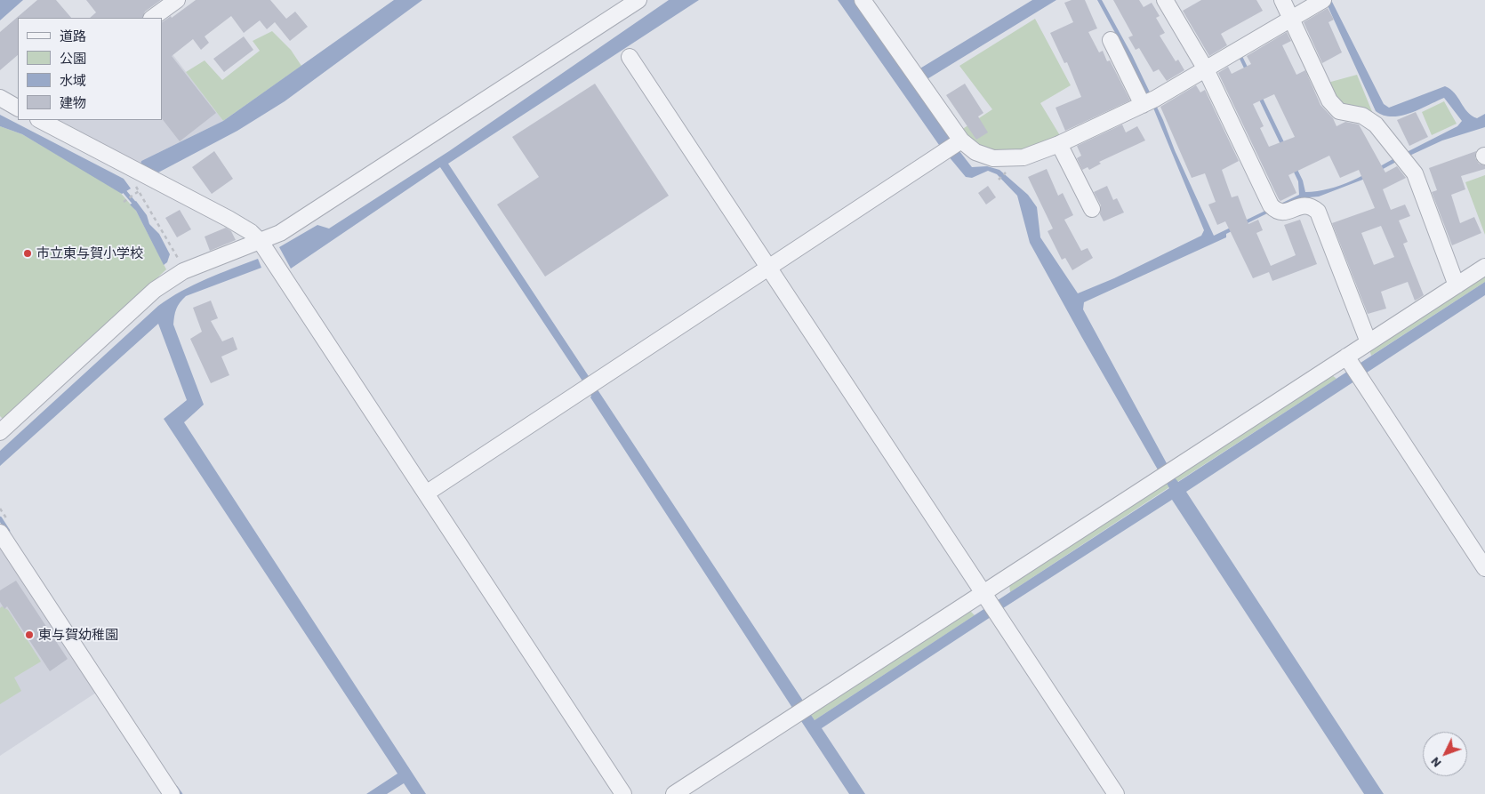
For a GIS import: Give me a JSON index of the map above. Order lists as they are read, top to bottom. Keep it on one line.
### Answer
{"places":["市立東与賀小学校","東与賀幼稚園"],"legend":["道路","公園","水域","建物"],"north":"bottom left"}
